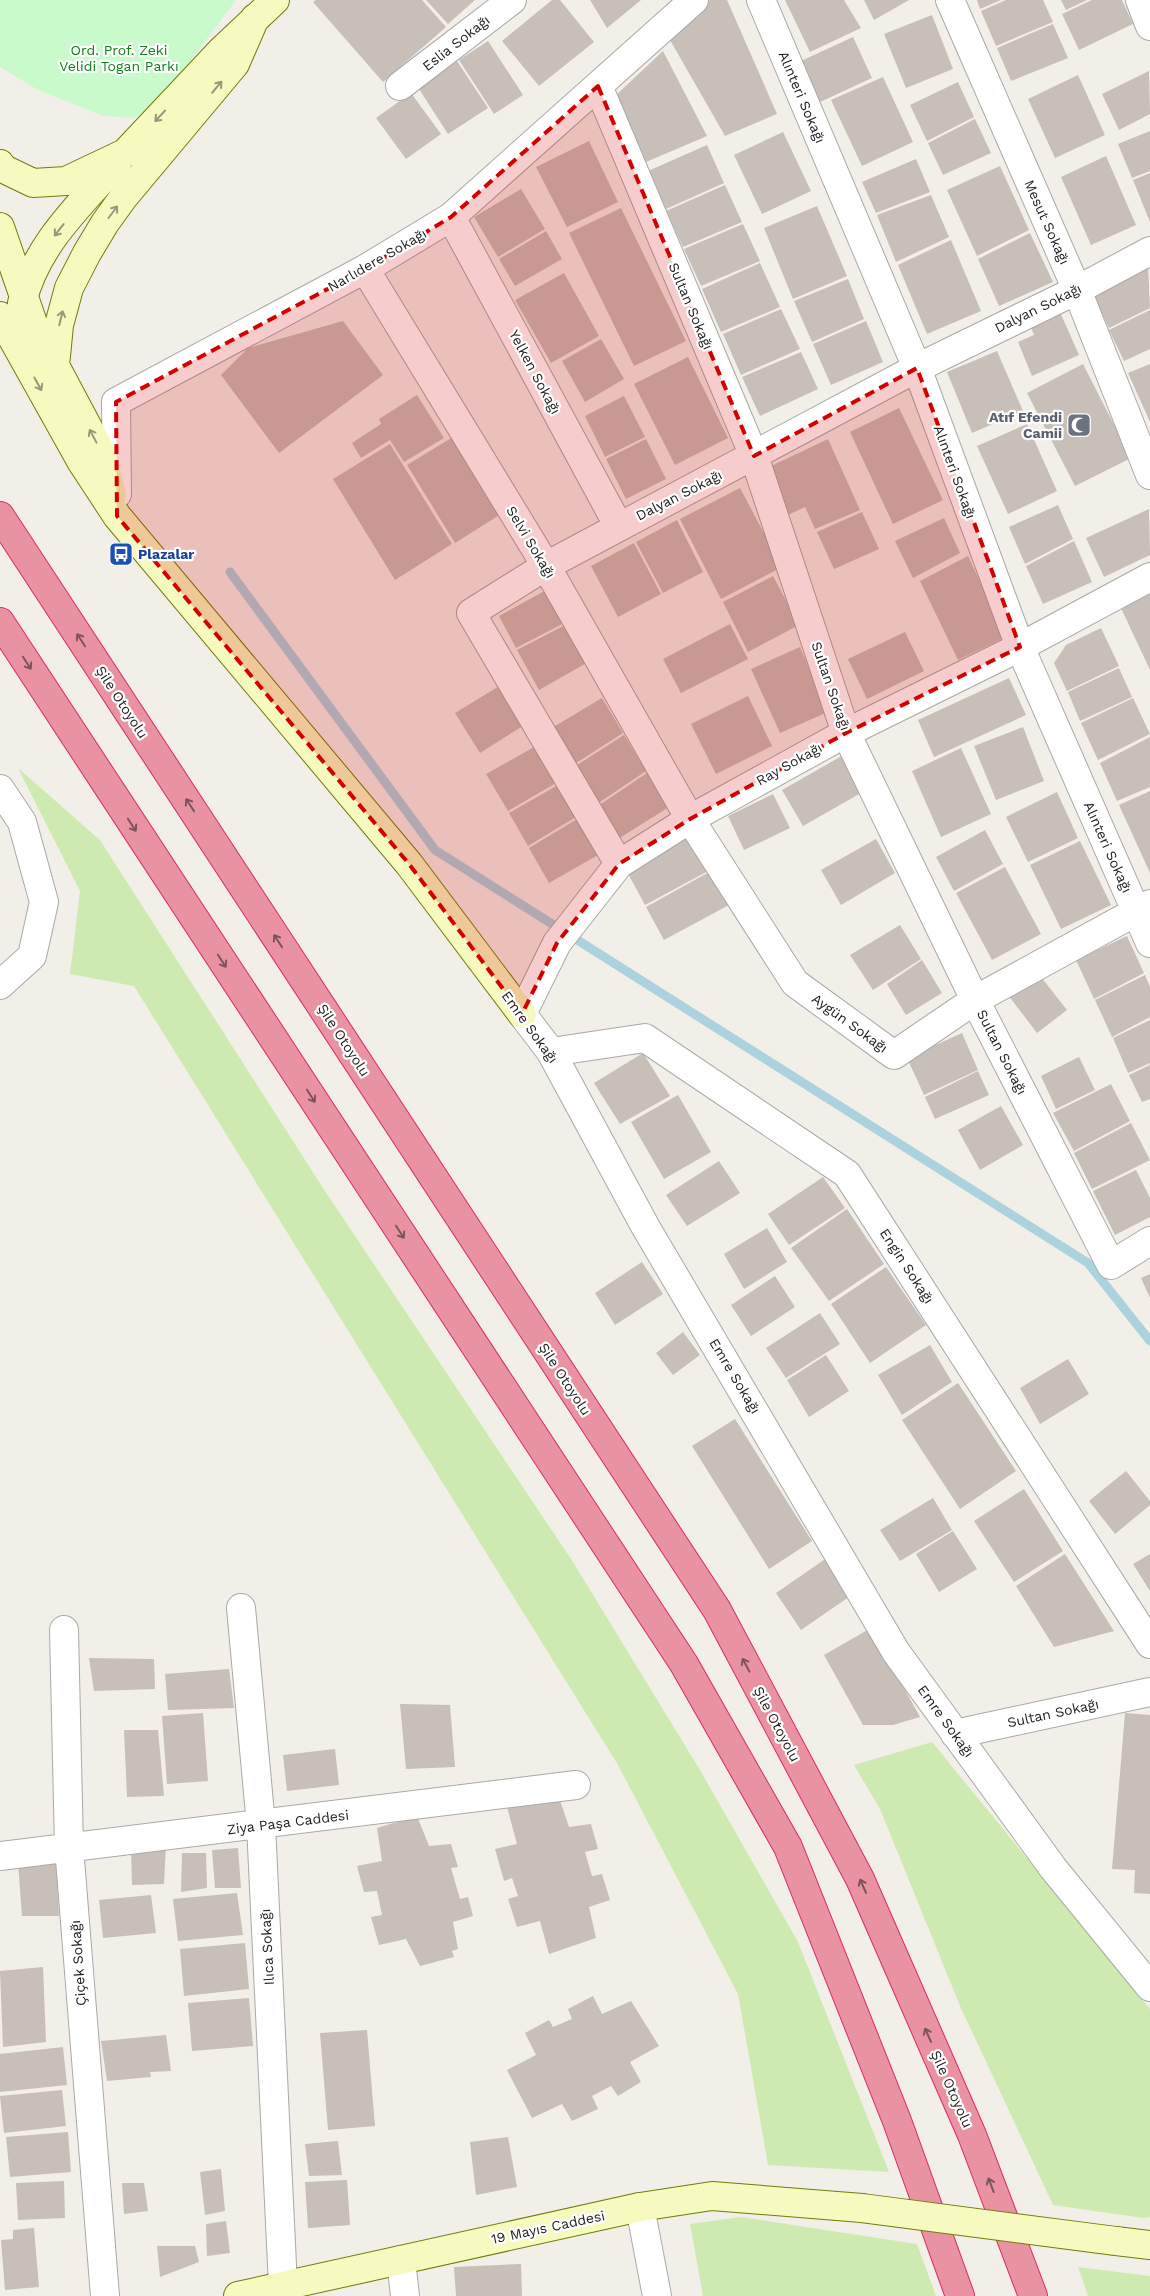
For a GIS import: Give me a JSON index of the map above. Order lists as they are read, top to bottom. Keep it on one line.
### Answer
{"streets":{"highway":["Şile Otoyolu"],"street":["Eslia Sokağı","Alınteri Sokağı","Mesut Sokağı","Narlıdere Sokağı","Sultan Sokağı","Dalyan Sokağı","Yelken Sokağı","Selvi Sokağı","Ray Sokağı","Aygün Sokağı","Emre Sokağı","Engin Sokağı","Ziya Paşa Caddesi","Ilıca Sokağı","Çiçek Sokağı","19 Mayıs Caddesi"]},"crossings":[["Alınteri Sokağı","Dalyan Sokağı"],["Alınteri Sokağı","Ray Sokağı"],["Alınteri Sokağı","Aygün Sokağı"],["Mesut Sokağı","Dalyan Sokağı"],["Narlıdere Sokağı","Sultan Sokağı"],["Narlıdere Sokağı","Yelken Sokağı"],["Narlıdere Sokağı","Selvi Sokağı"],["Narlıdere Sokağı","Emre Sokağı"],["Sultan Sokağı","Dalyan Sokağı"],["Sultan Sokağı","Ray Sokağı"],["Sultan Sokağı","Aygün Sokağı"],["Sultan Sokağı","Emre Sokağı"],["Dalyan Sokağı","Yelken Sokağı"],["Dalyan Sokağı","Selvi Sokağı"],["Dalyan Sokağı","Ray Sokağı"],["Selvi Sokağı","Ray Sokağı"],["Selvi Sokağı","Aygün Sokağı"],["Ray Sokağı","Aygün Sokağı"],["Ray Sokağı","Emre Sokağı"],["Emre Sokağı","Engin Sokağı"],["Ziya Paşa Caddesi","Ilıca Sokağı"],["Ziya Paşa Caddesi","Çiçek Sokağı"],["Ilıca Sokağı","19 Mayıs Caddesi"]],"parks":["Ord. Prof. Zeki Velidi Togan Parkı"],"places":{"mosque":["Atıf Efendi Camii"],"bus stop":["Plazalar"]}}
